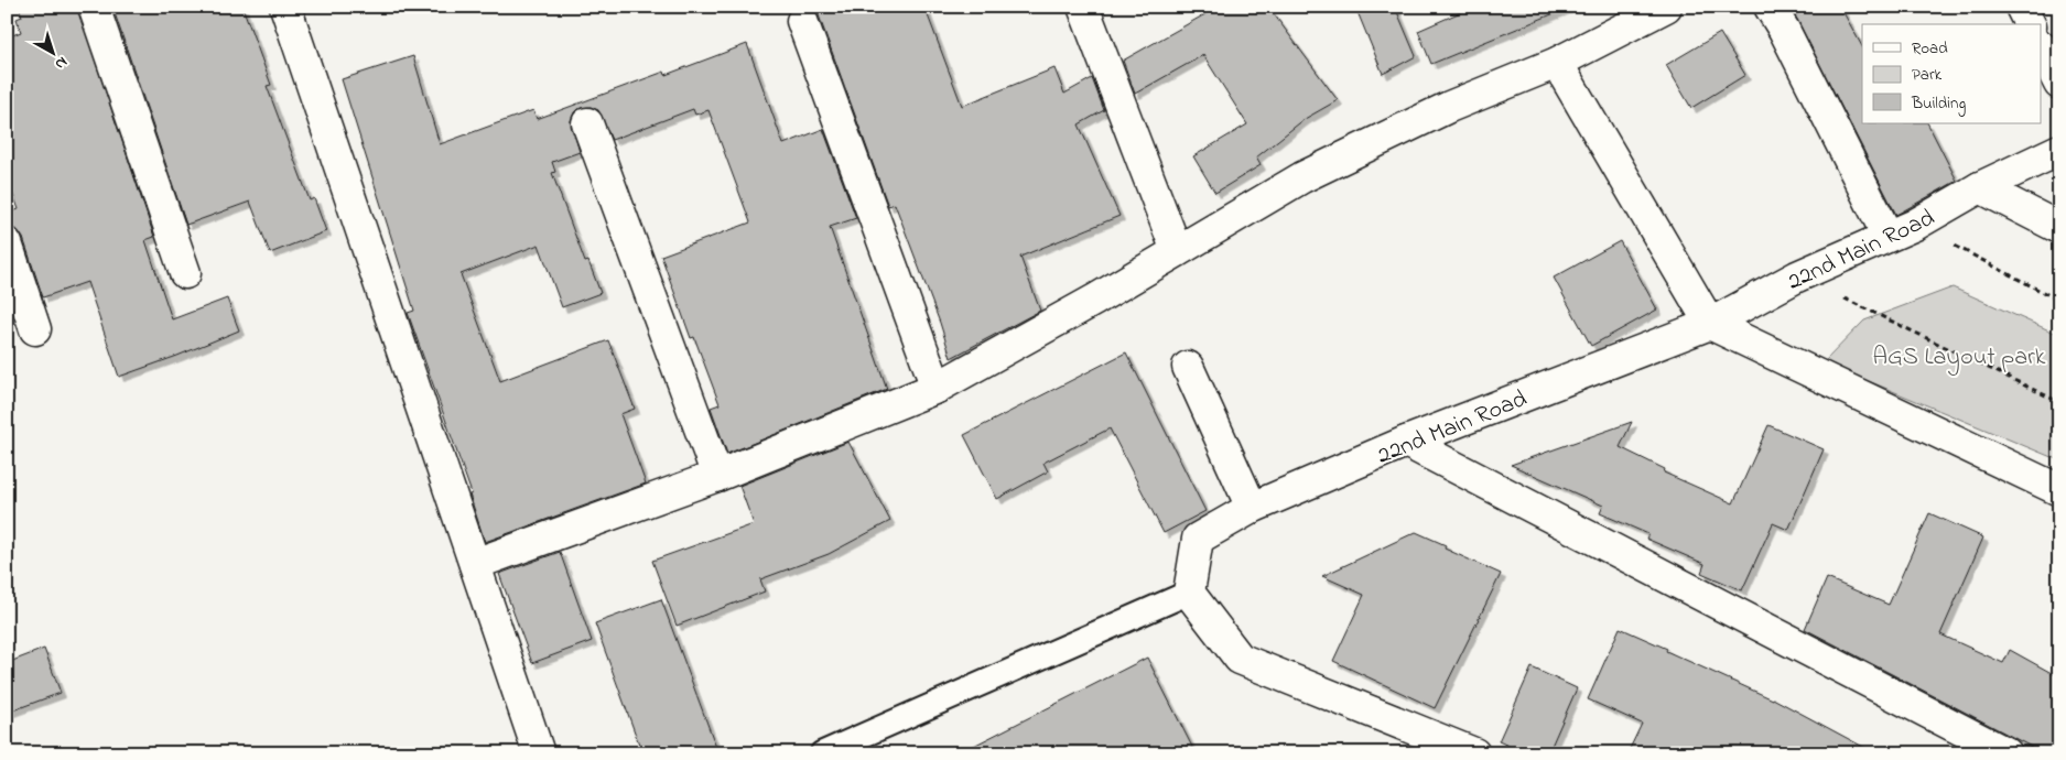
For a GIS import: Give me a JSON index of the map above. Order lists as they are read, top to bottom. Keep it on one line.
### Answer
{"streets":{"street":["22nd Main Road"]},"parks":["AGS Layout park"],"legend":["Road","Park","Building"],"north":"bottom right"}
